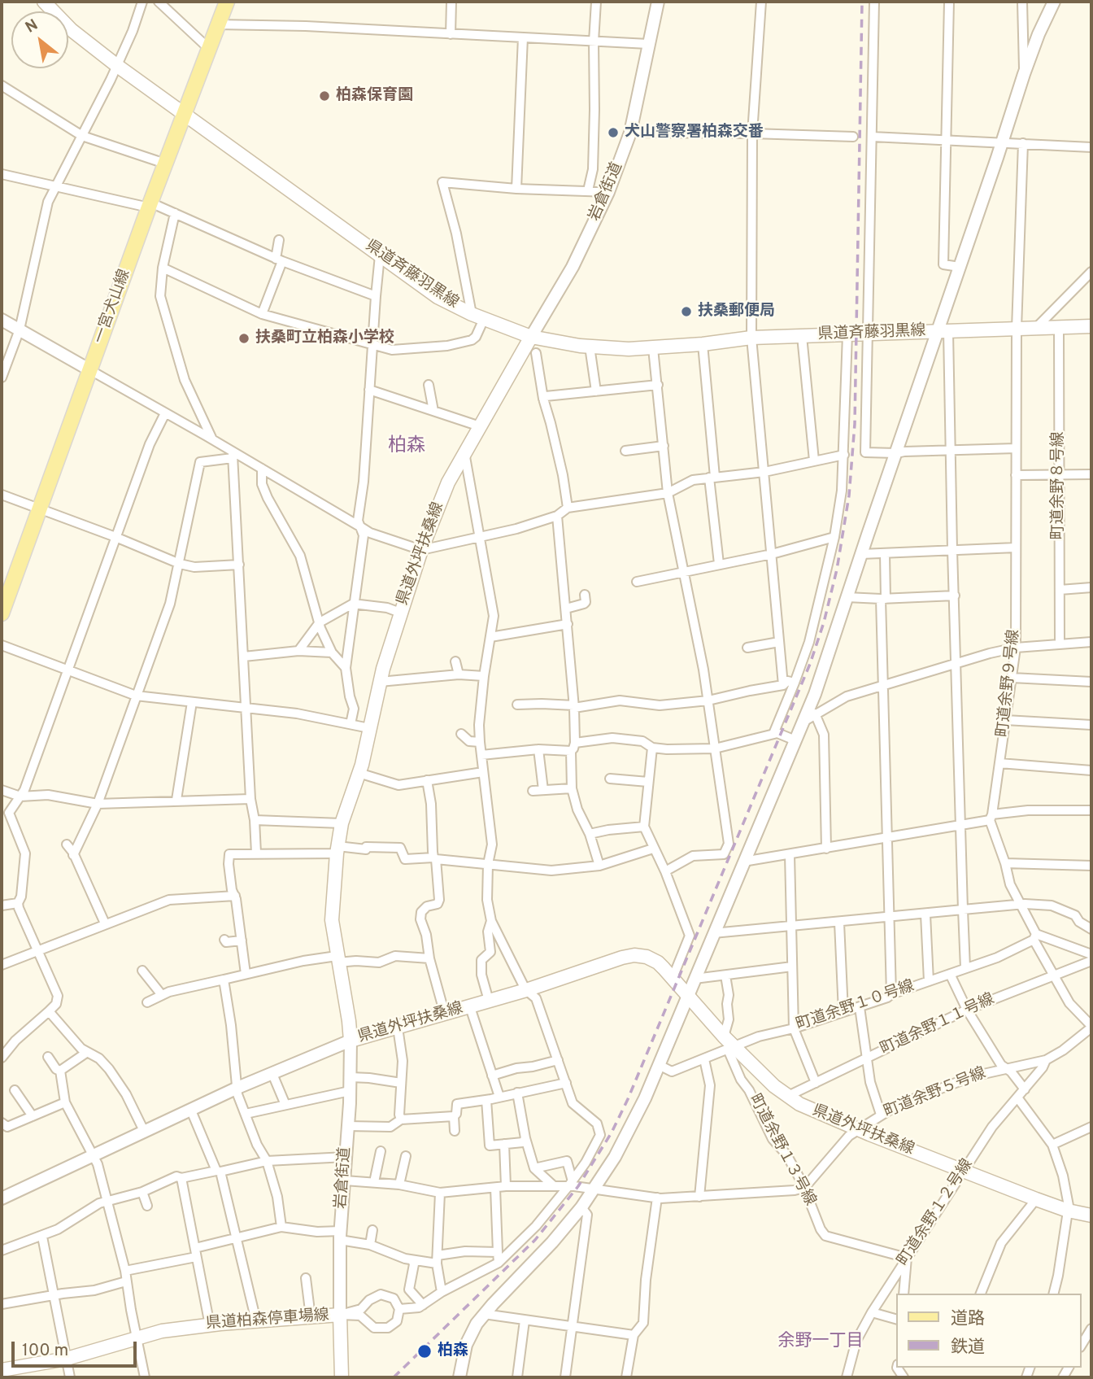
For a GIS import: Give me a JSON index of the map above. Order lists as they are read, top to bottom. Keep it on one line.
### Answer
{"streets":{"main road":["県道斉藤羽黒線","一宮犬山線","県道外坪扶桑線","県道柏森停車場線"],"street":["岩倉街道","町道余野８号線","町道余野９号線","町道余野１０号線","町道余野１１号線","町道余野５号線","町道余野１３号線","町道余野１２号線"]},"crossings":[["岩倉街道","県道斉藤羽黒線"],["岩倉街道","県道外坪扶桑線"],["岩倉街道","県道柏森停車場線"],["県道斉藤羽黒線","一宮犬山線"],["県道斉藤羽黒線","町道余野８号線"],["県道斉藤羽黒線","県道外坪扶桑線"],["県道斉藤羽黒線","町道余野９号線"],["県道外坪扶桑線","町道余野１０号線"],["県道外坪扶桑線","町道余野１１号線"],["県道外坪扶桑線","町道余野５号線"],["県道外坪扶桑線","町道余野１３号線"],["県道外坪扶桑線","町道余野１２号線"],["町道余野９号線","町道余野１０号線"],["町道余野９号線","町道余野１１号線"],["町道余野９号線","町道余野５号線"],["町道余野１０号線","町道余野１３号線"],["町道余野５号線","町道余野１３号線"],["町道余野５号線","町道余野１２号線"],["町道余野１３号線","町道余野１２号線"]],"districts":["柏森","余野一丁目"],"places":["柏森保育園","犬山警察署柏森交番","扶桑郵便局","扶桑町立柏森小学校","柏森"],"legend":["道路","鉄道"],"scale_bar":"100 m","north":"top left"}
